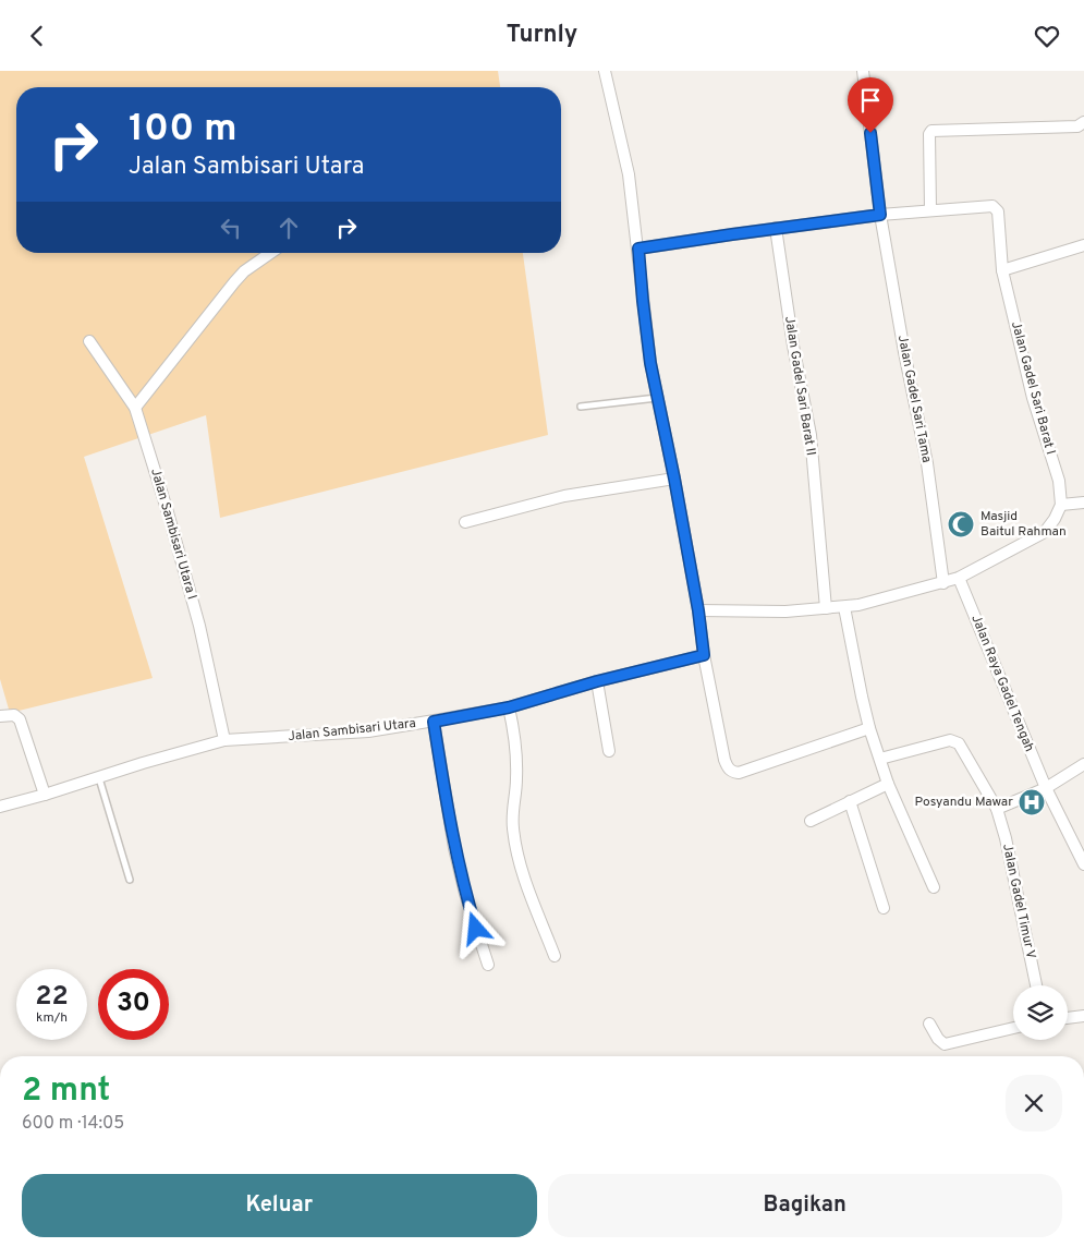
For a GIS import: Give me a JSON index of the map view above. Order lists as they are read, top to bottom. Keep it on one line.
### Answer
{"streets":{"street":["Jalan Gadel Sari Barat II","Jalan Gadel Sari Barat I","Jalan Gadel Sari Tama","Jalan Sambisari Utara I","Jalan Raya Gadel Tengah","Jalan Sambisari Utara","Jalan Gadel Timur V"]},"crossings":[["Jalan Sambisari Utara I","Jalan Sambisari Utara"]],"places":{"mosque":["Masjid Baitul Rahman"],"hospital":["Posyandu Mawar"]},"page":{"header":"Turnly","turn":["100 m","Jalan Sambisari Utara"],"speed":"22 km/h","limit":"30","heading":["2 mnt","600 m · 14:05"],"buttons":["Keluar","Bagikan"]}}
